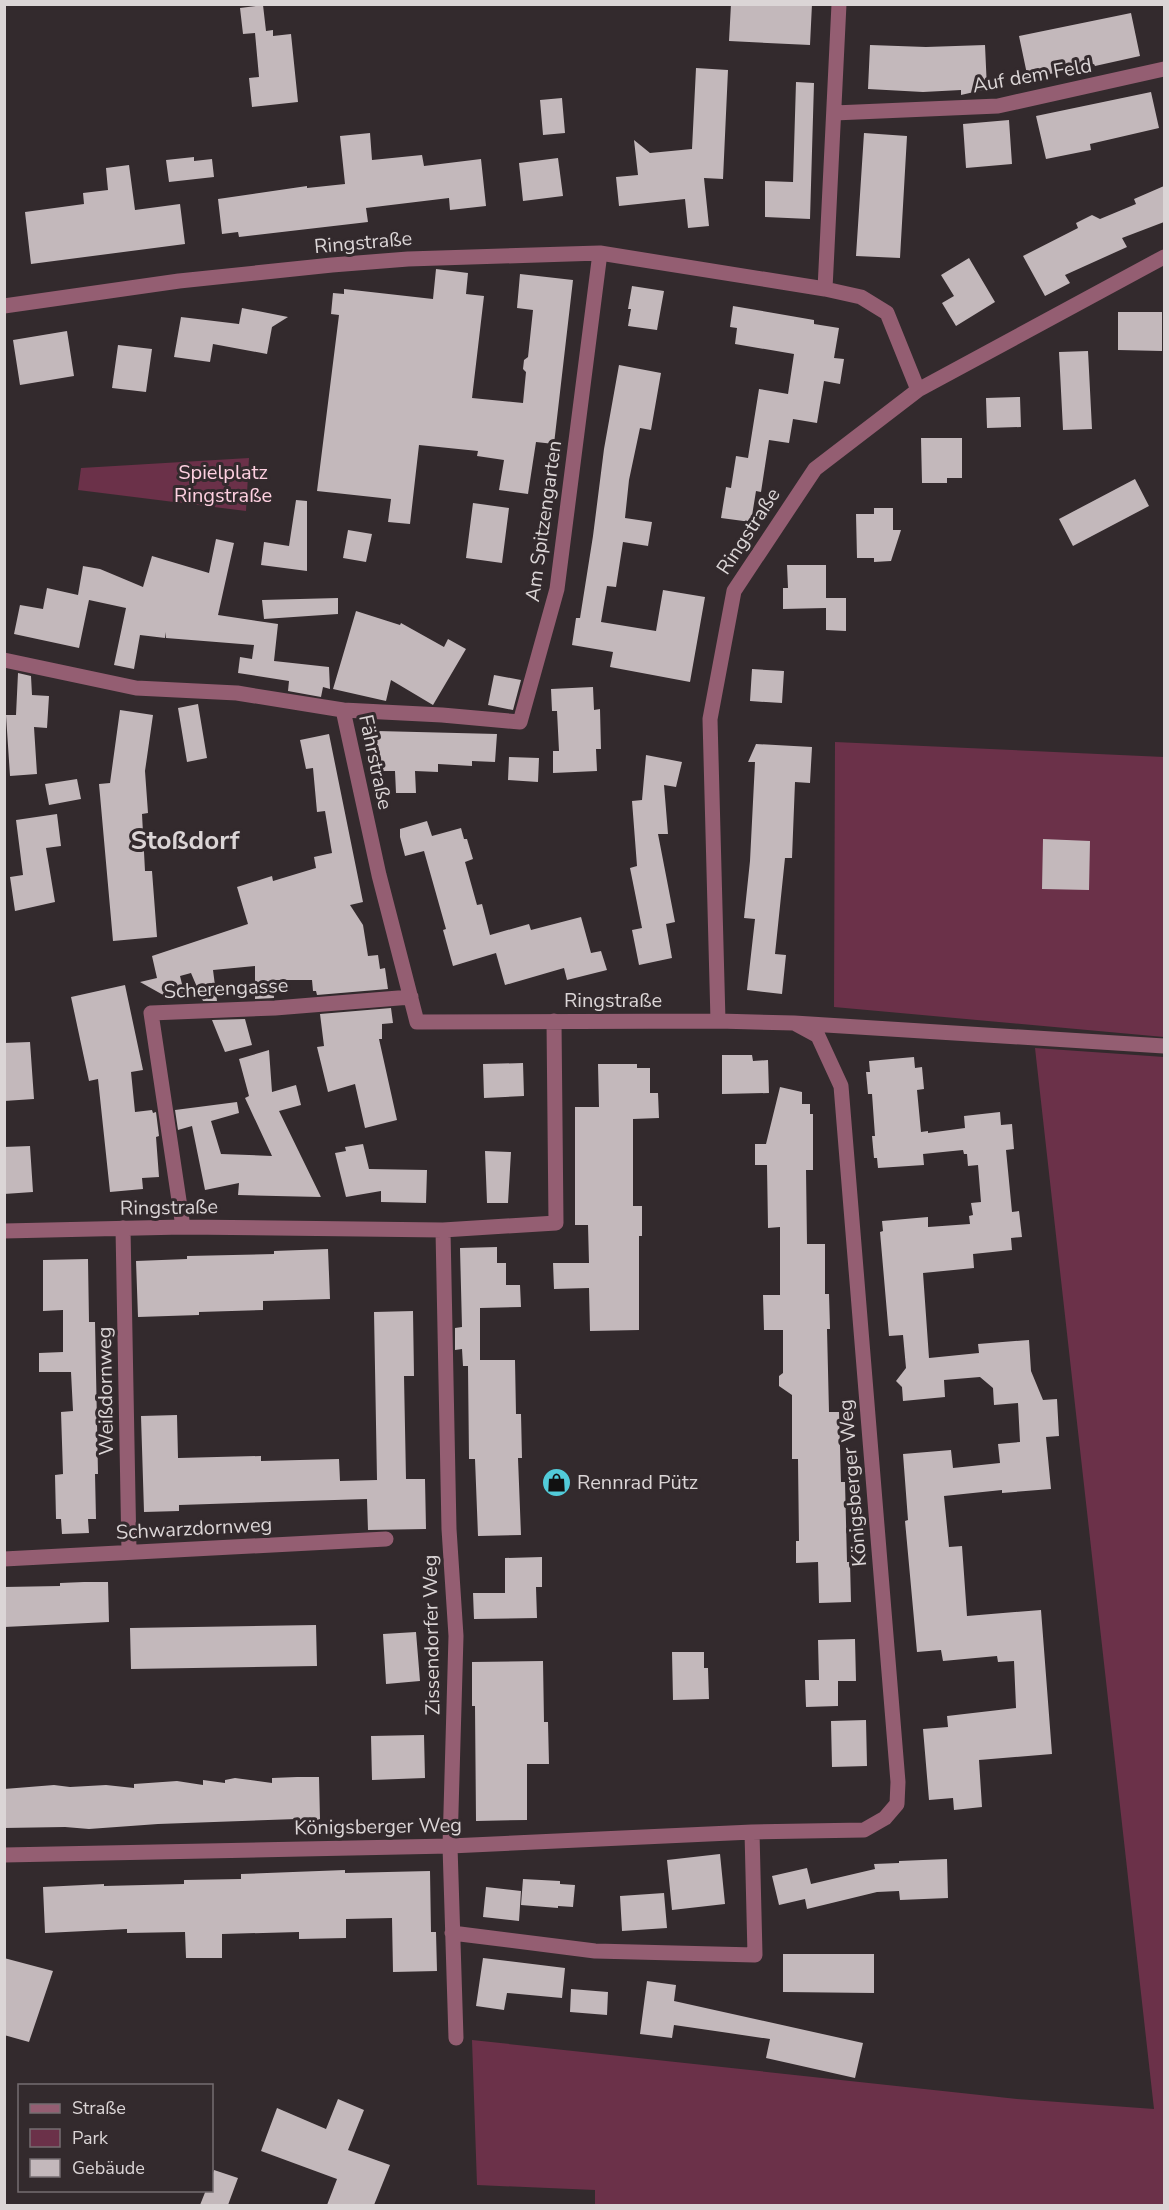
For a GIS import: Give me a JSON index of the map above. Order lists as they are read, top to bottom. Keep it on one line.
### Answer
{"streets":{"street":["Auf dem Feld","Ringstraße","Am Spitzengarten","Fährstraße","Scherengasse","Weißdornweg","Königsberger Weg","Schwarzdornweg","Zissendorfer Weg"]},"crossings":[["Ringstraße","Am Spitzengarten"],["Ringstraße","Fährstraße"],["Ringstraße","Scherengasse"],["Ringstraße","Weißdornweg"],["Ringstraße","Zissendorfer Weg"],["Am Spitzengarten","Fährstraße"],["Fährstraße","Scherengasse"],["Weißdornweg","Schwarzdornweg"],["Königsberger Weg","Zissendorfer Weg"]],"districts":["Stoßdorf"],"parks":["Spielplatz Ringstraße"],"places":{"shop":["Rennrad Pütz"]},"legend":["Straße","Park","Gebäude"]}
